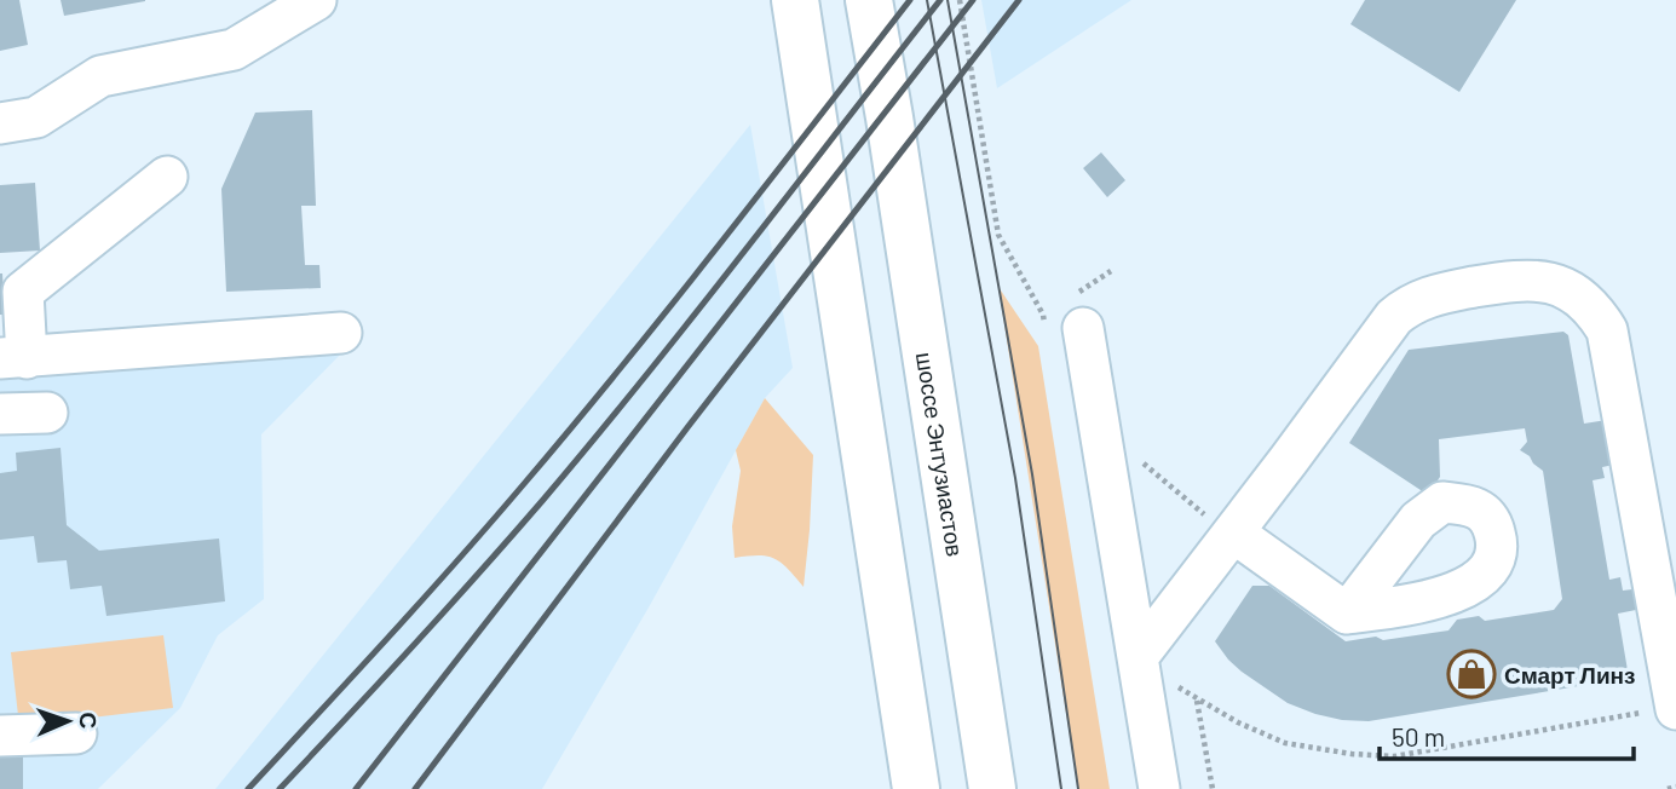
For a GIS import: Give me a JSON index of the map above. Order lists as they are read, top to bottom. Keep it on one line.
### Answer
{"streets":{"main road":["шоссе Энтузиастов"]},"places":{"shop":["Смарт Линз"]},"scale_bar":"50 m","north":"right"}
